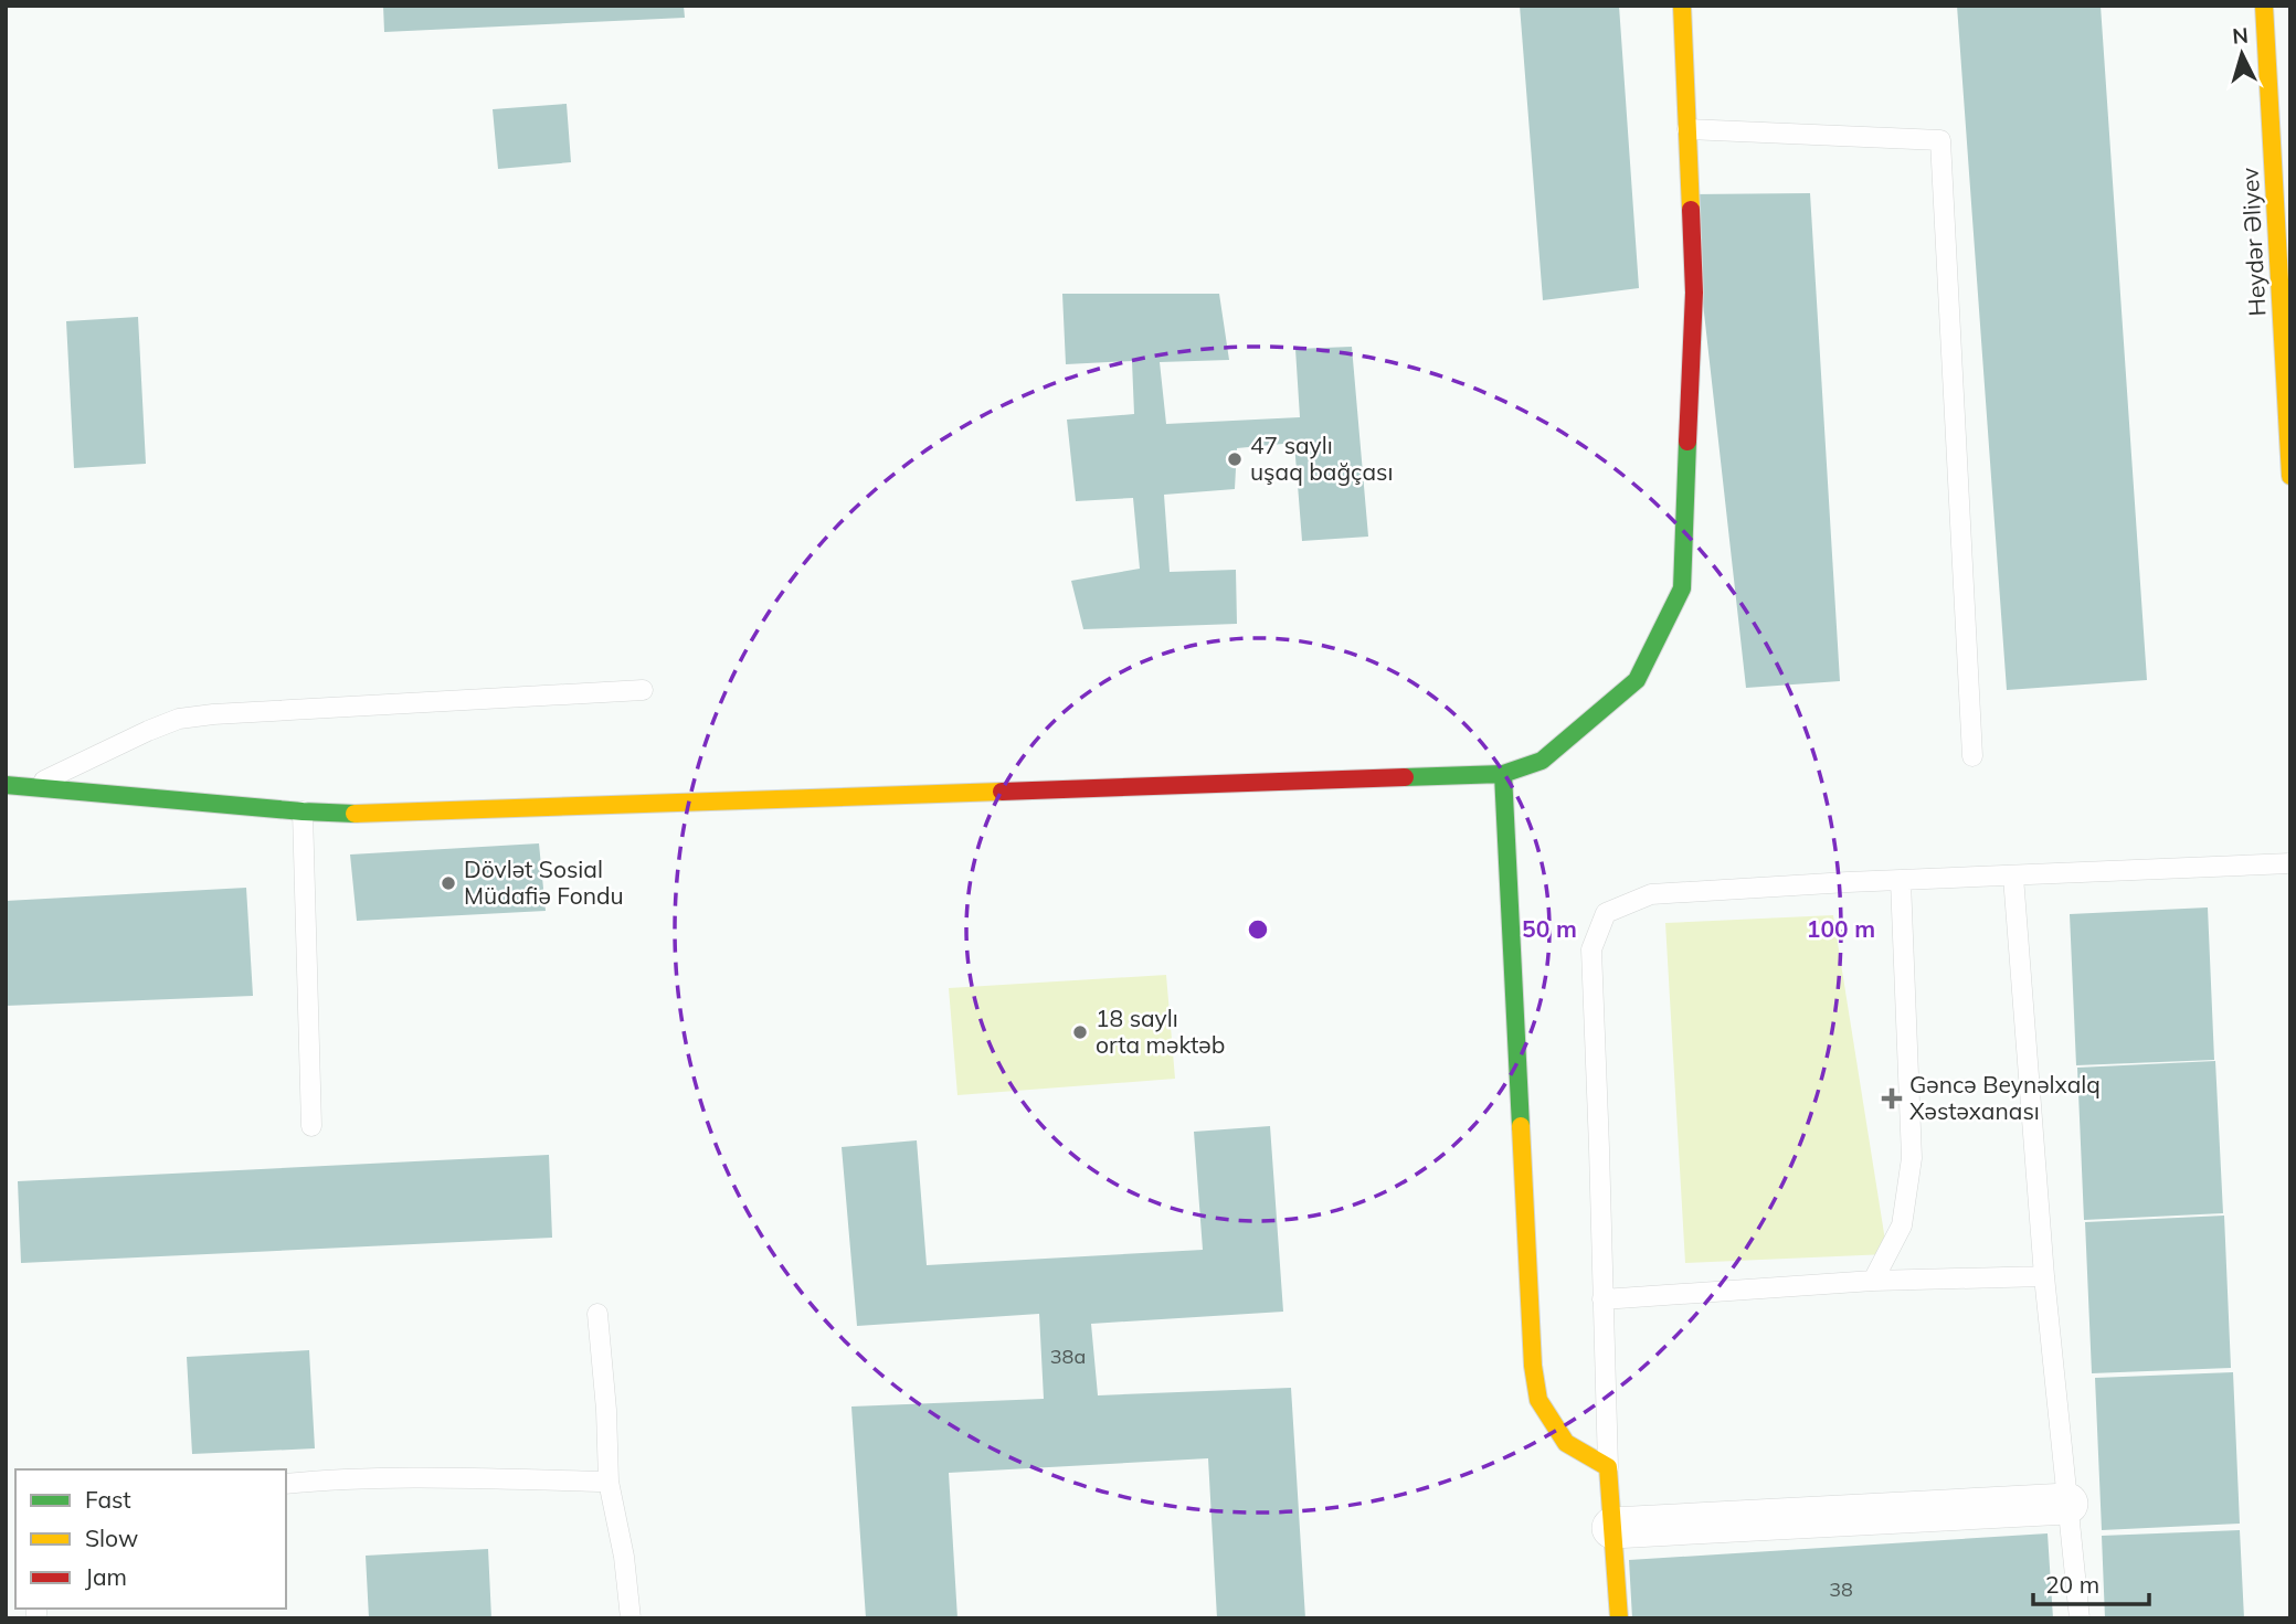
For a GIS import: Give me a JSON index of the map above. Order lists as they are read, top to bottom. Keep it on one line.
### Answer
{"streets":{"street":["Heydər Əliyev"]},"places":{"other":["47 saylı uşaq bağçası","Dövlət Sosial Müdafiə Fondu","18 saylı orta məktəb"],"health":["Gəncə Beynəlxalq Xəstəxanası"]},"house_numbers":["38a","38"],"legend":["Fast","Slow","Jam"],"scale_bar":"20 m","north":"top","rings":["50 m","100 m"]}
